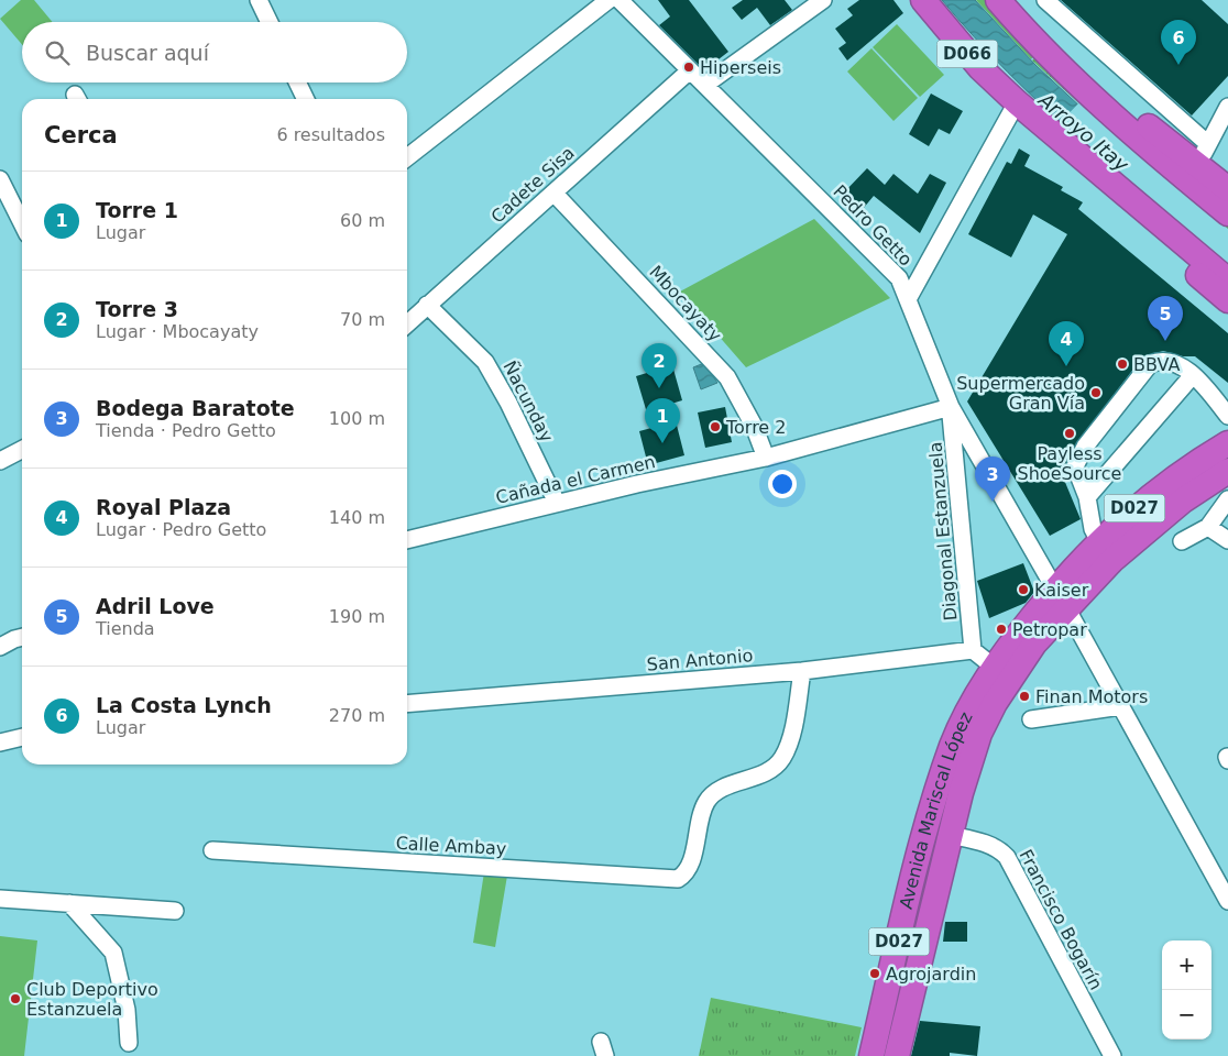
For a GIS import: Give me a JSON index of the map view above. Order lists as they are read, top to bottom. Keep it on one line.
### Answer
{"streets":{"highway":["D066","D027","Avenida Mariscal López"],"street":["Cadete Sisa","Pedro Getto","Mbocayaty","Ñacunday","Cañada el Carmen","Diagonal Estanzuela","San Antonio","Calle Ambay","Francisco Bogarín"]},"crossings":[["Cadete Sisa","Pedro Getto"],["Cadete Sisa","Mbocayaty"],["Cadete Sisa","Ñacunday"],["Pedro Getto","Cañada el Carmen"],["Pedro Getto","D027"],["Pedro Getto","Diagonal Estanzuela"],["Pedro Getto","Avenida Mariscal López"],["Mbocayaty","Cañada el Carmen"],["Ñacunday","Cañada el Carmen"],["Cañada el Carmen","Diagonal Estanzuela"],["D027","Avenida Mariscal López"],["Diagonal Estanzuela","San Antonio"],["San Antonio","Calle Ambay"],["Avenida Mariscal López","Francisco Bogarín"]],"water":["Arroyo Itay"],"places":["Hiperseis","BBVA","Supermercado Gran Vía","Torre 2","Payless ShoeSource","Kaiser","Petropar","Finan Motors","Agrojardin","Club Deportivo Estanzuela"],"page":{"pins":["6","5","4","2","1","3"],"search":"Buscar aquí","heading":["Cerca","6 resultados"],"list":[{"mark":"1","name":"Torre 1","note":"Lugar","value":"60 m"},{"mark":"2","name":"Torre 3","note":"Lugar · Mbocayaty","value":"70 m"},{"mark":"3","name":"Bodega Baratote","note":"Tienda · Pedro Getto","value":"100 m"},{"mark":"4","name":"Royal Plaza","note":"Lugar · Pedro Getto","value":"140 m"},{"mark":"5","name":"Adril Love","note":"Tienda","value":"190 m"},{"mark":"6","name":"La Costa Lynch","note":"Lugar","value":"270 m"}],"map_buttons":["+","−"]}}
